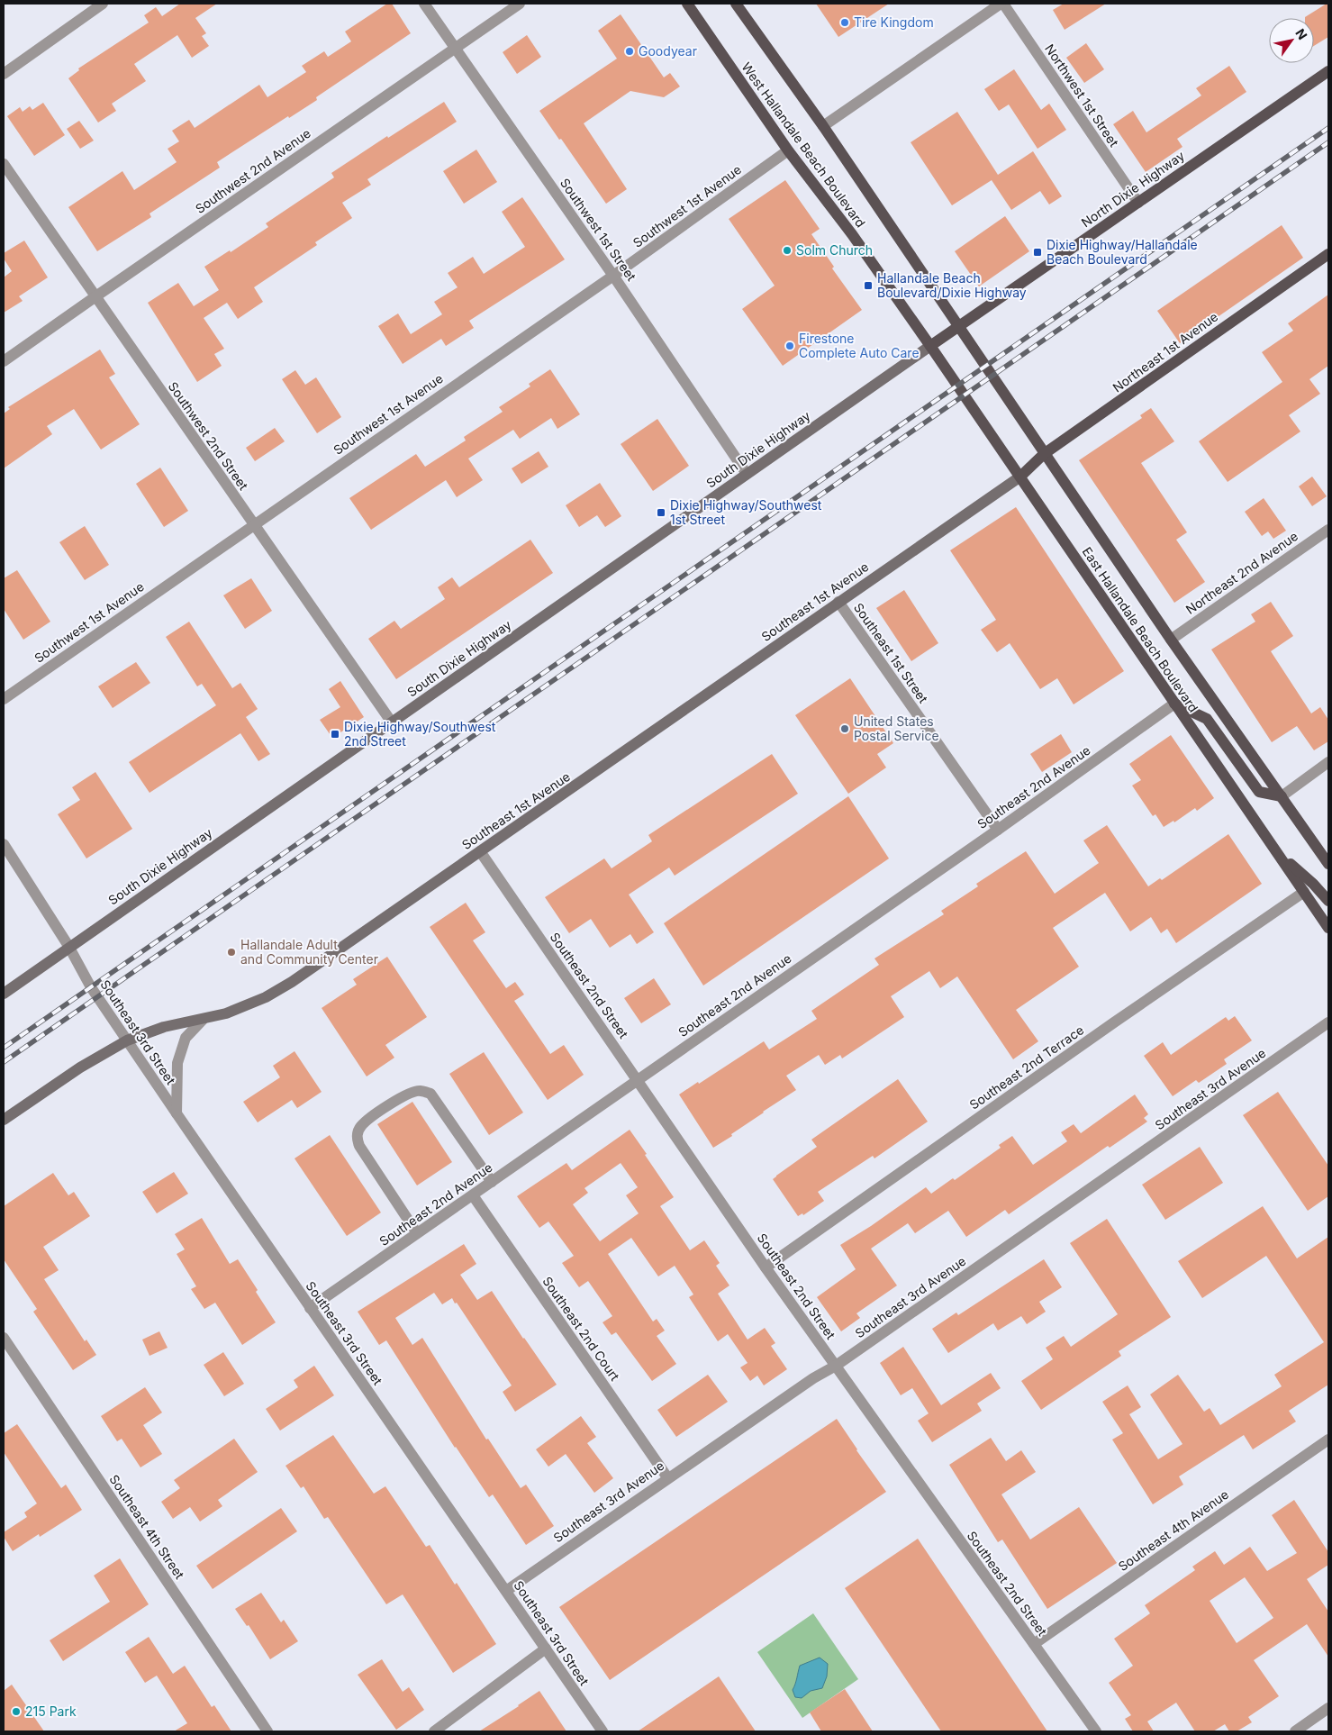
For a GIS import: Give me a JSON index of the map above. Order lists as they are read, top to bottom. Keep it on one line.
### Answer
{"streets":{"main road":["West Hallandale Beach Boulevard","North Dixie Highway","Northeast 1st Avenue","South Dixie Highway","Southeast 1st Avenue","East Hallandale Beach Boulevard"],"street":["Northwest 1st Street","Southwest 2nd Avenue","Southwest 1st Avenue","Southwest 1st Street","Southwest 2nd Street","Northeast 2nd Avenue","Southeast 1st Street","Southeast 2nd Avenue","Southeast 2nd Street","Southeast 3rd Street","Southeast 2nd Terrace","Southeast 3rd Avenue","Southeast 2nd Court","Southeast 4th Street","Southeast 4th Avenue"]},"crossings":[["Northwest 1st Street","North Dixie Highway"],["West Hallandale Beach Boulevard","North Dixie Highway"],["West Hallandale Beach Boulevard","Southwest 1st Avenue"],["West Hallandale Beach Boulevard","South Dixie Highway"],["West Hallandale Beach Boulevard","East Hallandale Beach Boulevard"],["Southwest 2nd Avenue","Southwest 1st Street"],["Southwest 2nd Avenue","Southwest 2nd Street"],["North Dixie Highway","South Dixie Highway"],["North Dixie Highway","East Hallandale Beach Boulevard"],["Southwest 1st Avenue","Southwest 1st Street"],["Southwest 1st Avenue","Southwest 2nd Street"],["Southwest 1st Street","South Dixie Highway"],["Northeast 1st Avenue","Southeast 1st Avenue"],["Northeast 1st Avenue","East Hallandale Beach Boulevard"],["Southwest 2nd Street","South Dixie Highway"],["South Dixie Highway","East Hallandale Beach Boulevard"],["South Dixie Highway","Southeast 3rd Street"],["Northeast 2nd Avenue","East Hallandale Beach Boulevard"],["Southeast 1st Avenue","East Hallandale Beach Boulevard"],["Southeast 1st Avenue","Southeast 1st Street"],["Southeast 1st Avenue","Southeast 2nd Street"],["Southeast 1st Avenue","Southeast 3rd Street"],["East Hallandale Beach Boulevard","Southeast 2nd Avenue"],["East Hallandale Beach Boulevard","Southeast 2nd Terrace"],["Southeast 1st Street","Southeast 2nd Avenue"],["Southeast 2nd Avenue","Southeast 2nd Street"],["Southeast 2nd Avenue","Southeast 3rd Street"],["Southeast 2nd Avenue","Southeast 2nd Court"],["Southeast 2nd Street","Southeast 2nd Terrace"],["Southeast 2nd Street","Southeast 3rd Avenue"],["Southeast 2nd Street","Southeast 4th Avenue"],["Southeast 3rd Street","Southeast 3rd Avenue"],["Southeast 3rd Avenue","Southeast 2nd Court"]],"places":{"other":["Tire Kingdom","Goodyear","Solm Church","Firestone Complete Auto Care","United States Postal Service","Hallandale Adult and Community Center","215 Park"],"transit":["Dixie Highway/Hallandale Beach Boulevard","Hallandale Beach Boulevard/Dixie Highway","Dixie Highway/Southwest 1st Street","Dixie Highway/Southwest 2nd Street"]},"north":"top right"}
